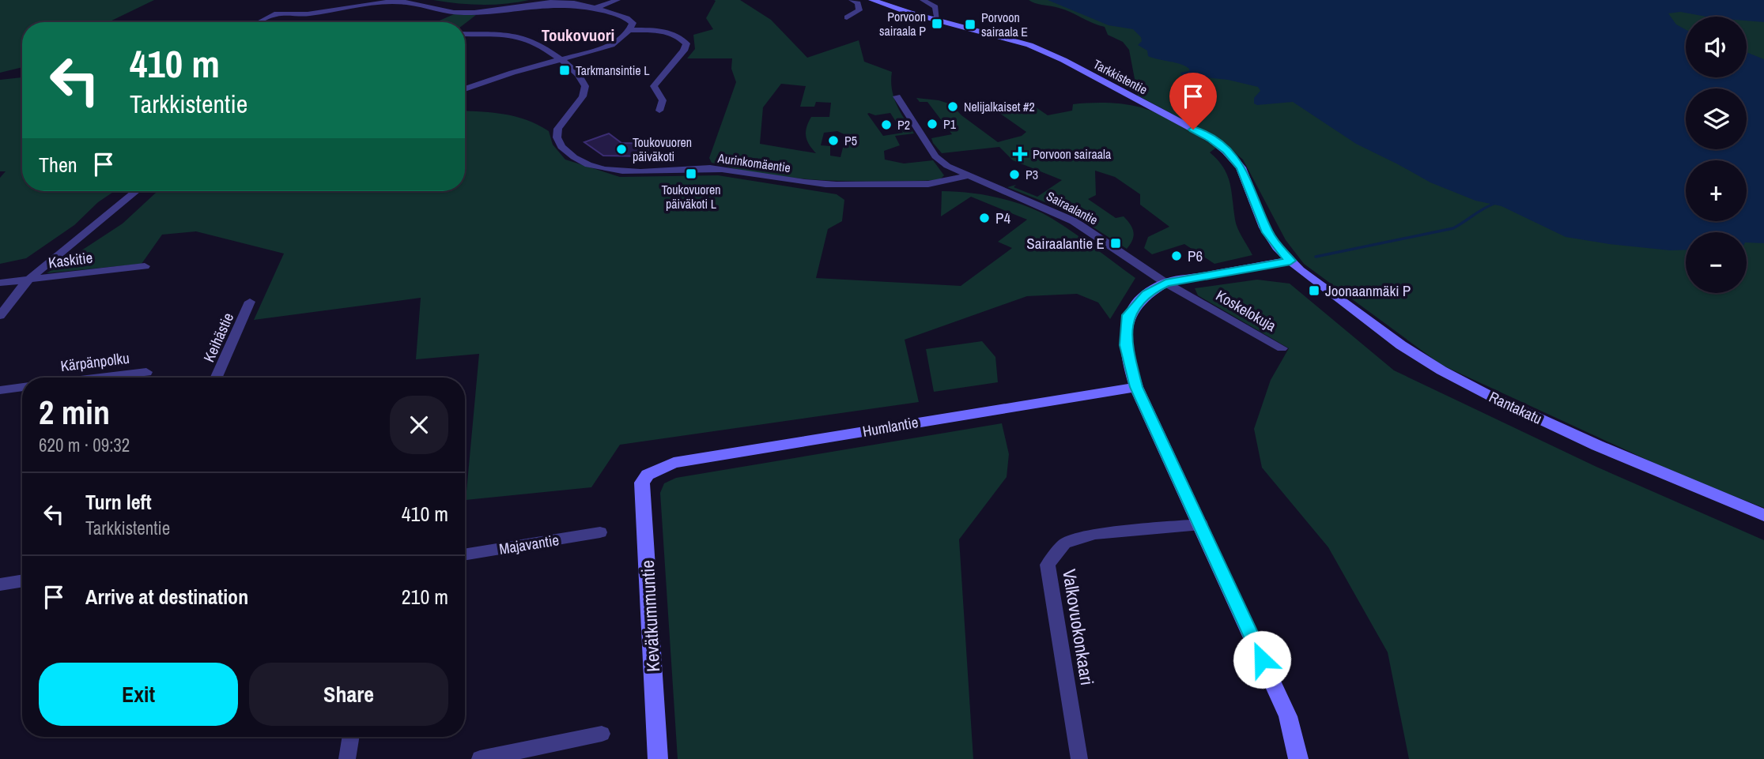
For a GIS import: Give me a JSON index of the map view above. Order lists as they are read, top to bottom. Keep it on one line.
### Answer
{"streets":{"street":["Tarkkistentie","Aurinkomäentie","Sairaalantie","Kaskitie","Koskelokuja","Keihästie","Kärpänpolku","Rantakatu","Humlantie","Majavantie","Kevätkummuntie","Valkovuokonkaari"]},"crossings":[["Tarkkistentie","Rantakatu"],["Aurinkomäentie","Sairaalantie"],["Sairaalantie","Koskelokuja"],["Humlantie","Kevätkummuntie"]],"districts":["Toukovuori"],"places":{"transit":["Porvoon sairaala P","Porvoon sairaala E","Tarkmansintie L","Toukovuoren päiväkoti L","Sairaalantie E","Joonaanmäki P"],"other":["Nelijalkaiset #2","P1","P2","P5","Toukovuoren päiväkoti","P3","P4","P6"],"health":["Porvoon sairaala"]},"page":{"map_buttons":["+","−"],"turn":["410 m","Tarkkistentie"],"then":"Then","heading":["2 min","620 m · 09:32"],"list":[{"name":"Turn left","note":"Tarkkistentie","value":"410 m"},{"name":"Arrive at destination","value":"210 m"}],"buttons":["Exit","Share"]}}
